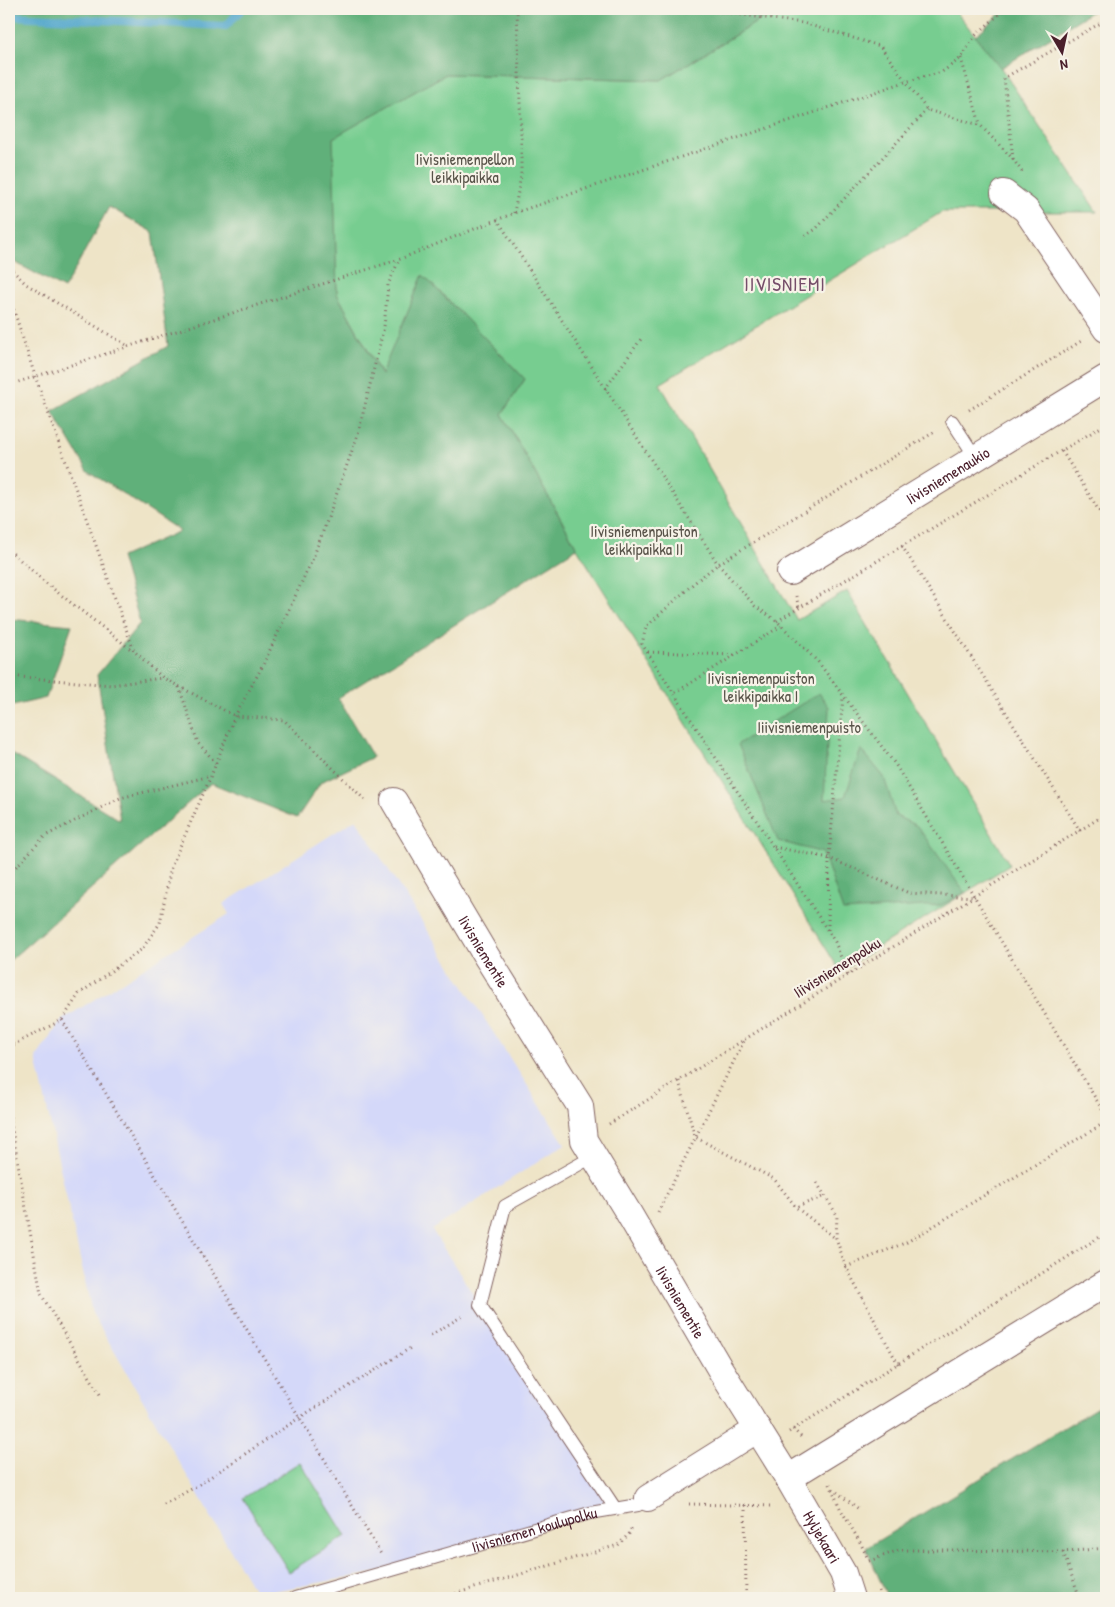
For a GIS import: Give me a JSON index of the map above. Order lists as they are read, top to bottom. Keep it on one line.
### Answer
{"streets":{"street":["Iivisniemenaukio","Iivisniementie","Iivisniemen koulupolku","Hyljekaari"],"path":["Iiivisniemenpolku"]},"crossings":[["Iivisniementie","Iiivisniemenpolku"],["Iivisniementie","Iivisniemen koulupolku"],["Iivisniementie","Hyljekaari"]],"districts":["IIVISNIEMI"],"parks":["Iivisniemenpellon leikkipaikka","Iivisniemenpuiston leikkipaikka II","Iivisniemenpuiston leikkipaikka I","Iiivisniemenpuisto"],"north":"bottom"}
